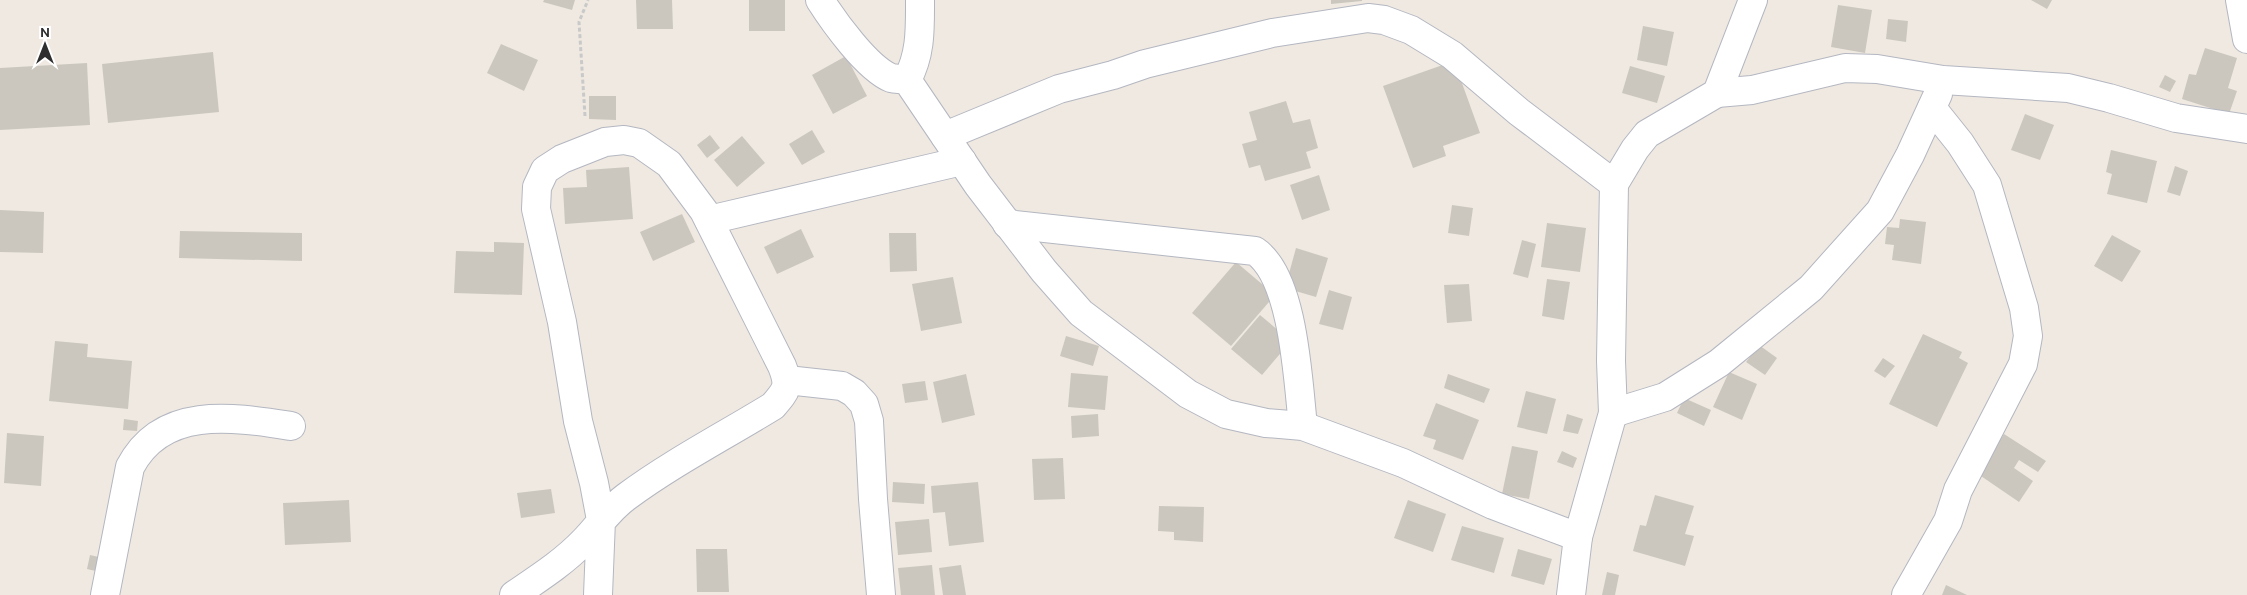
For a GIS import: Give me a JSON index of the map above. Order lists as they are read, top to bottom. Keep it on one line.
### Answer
{"north":"top"}
